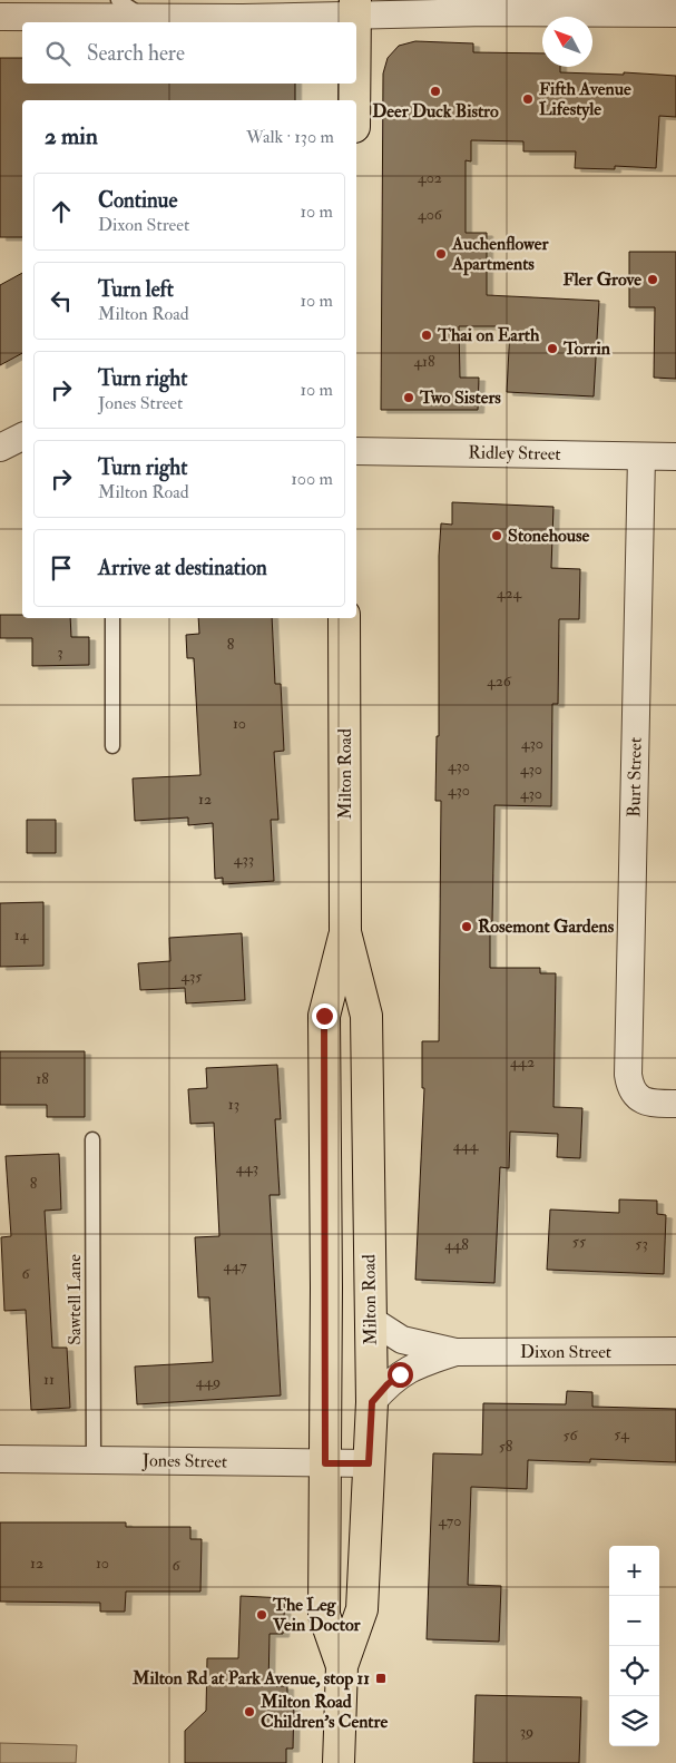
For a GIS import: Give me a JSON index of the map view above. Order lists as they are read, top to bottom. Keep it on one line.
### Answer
{"streets":{"main road":["Milton Road"],"street":["Ridley Street","Burt Street","Dixon Street","Jones Street"],"lane":["Sawtell Lane"]},"crossings":[["Ridley Street","Burt Street"],["Milton Road","Dixon Street"],["Milton Road","Jones Street"],["Sawtell Lane","Jones Street"]],"places":{"other":["Deer Duck Bistro","Fifth Avenue Lifestyle","Auchenflower Apartments","Fler Grove","Thai on Earth","Torrin","Two Sisters","Stonehouse","Rosemont Gardens","The Leg Vein Doctor","Milton Road Children's Centre"],"transit":["Milton Rd at Park Avenue, stop 11"]},"house_numbers":["402","406","418","424","8","3","426","10","430","430","430","430","430","12","433","14","435","442","18","13","444","443","8","55","53","448","447","6","11","449","54","56","58","470","12","10","6","39"],"north":"top left","page":{"search":"Search here","heading":["2 min","Walk · 130 m"],"list":[["Continue","Dixon Street","10 m"],["Turn left","Milton Road","10 m"],["Turn right","Jones Street","10 m"],["Turn right","Milton Road","100 m"],"Arrive at destination"],"map_buttons":["+","−"]}}
